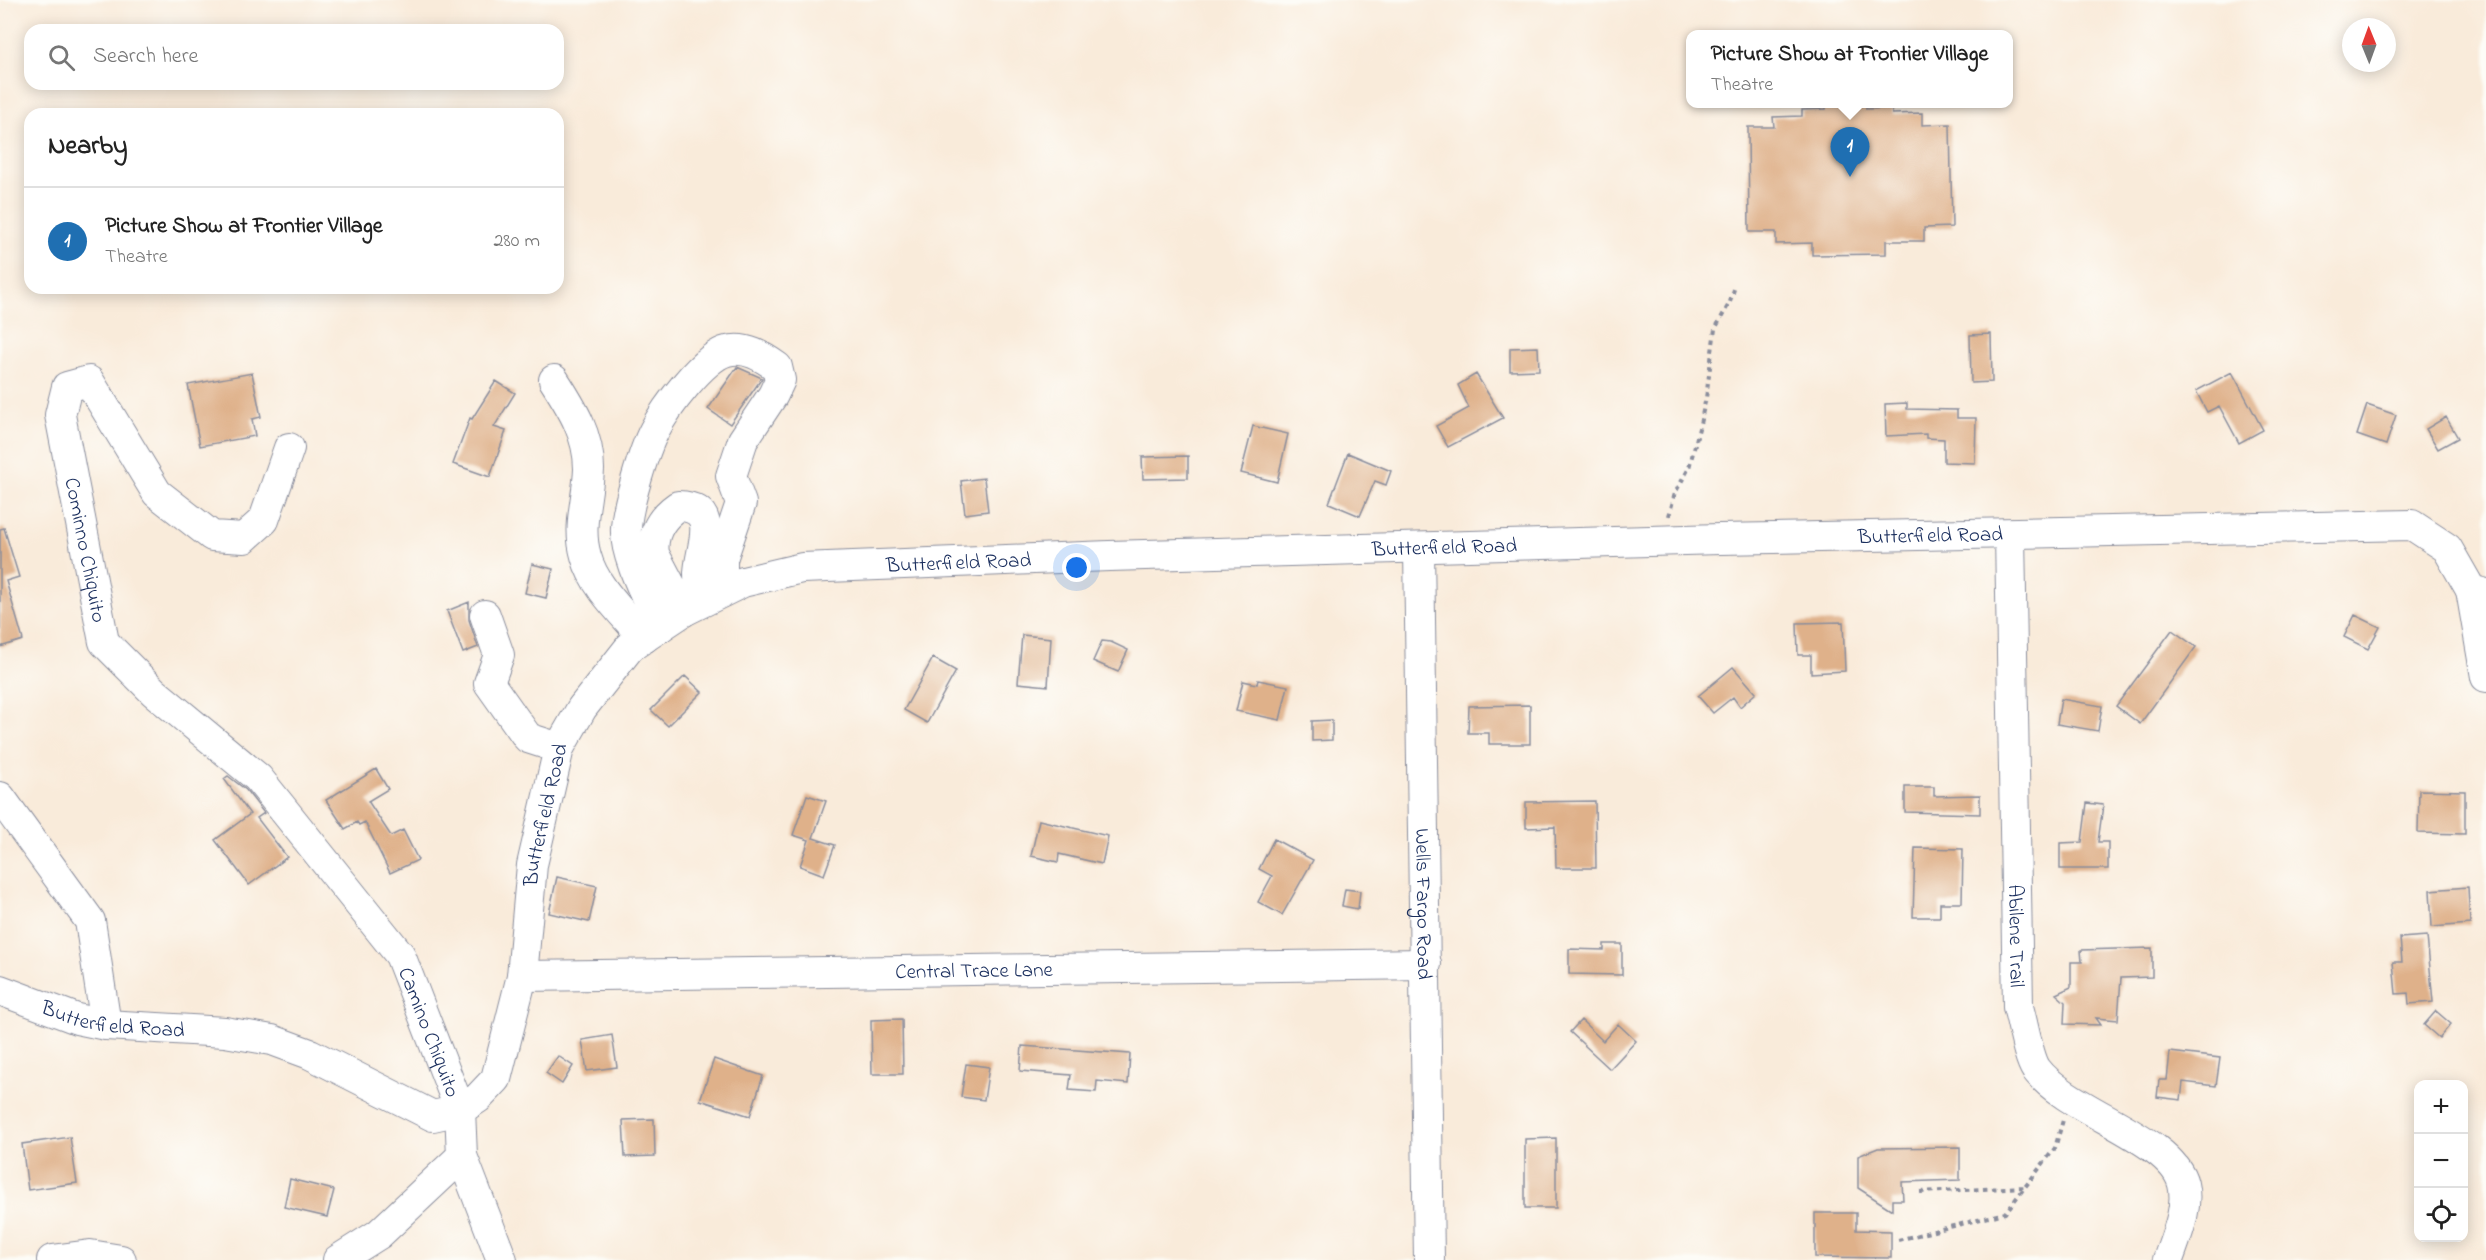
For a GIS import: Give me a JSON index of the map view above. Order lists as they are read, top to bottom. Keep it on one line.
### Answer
{"streets":{"street":["Butterfield Road","Cominno Chiquito","Wells Fargo Road","Abilene Trail","Central Trace Lane","Camino Chiquito"]},"crossings":[["Butterfield Road","Wells Fargo Road"],["Butterfield Road","Abilene Trail"],["Butterfield Road","Central Trace Lane"],["Butterfield Road","Camino Chiquito"],["Cominno Chiquito","Camino Chiquito"],["Wells Fargo Road","Central Trace Lane"]],"north":"top","page":{"search":"Search here","popup":["Picture Show at Frontier Village","Theatre"],"heading":"Nearby","pins":"1","list":[{"mark":"1","name":"Picture Show at Frontier Village","note":"Theatre","value":"280 m"}],"map_buttons":["+","−"]}}
